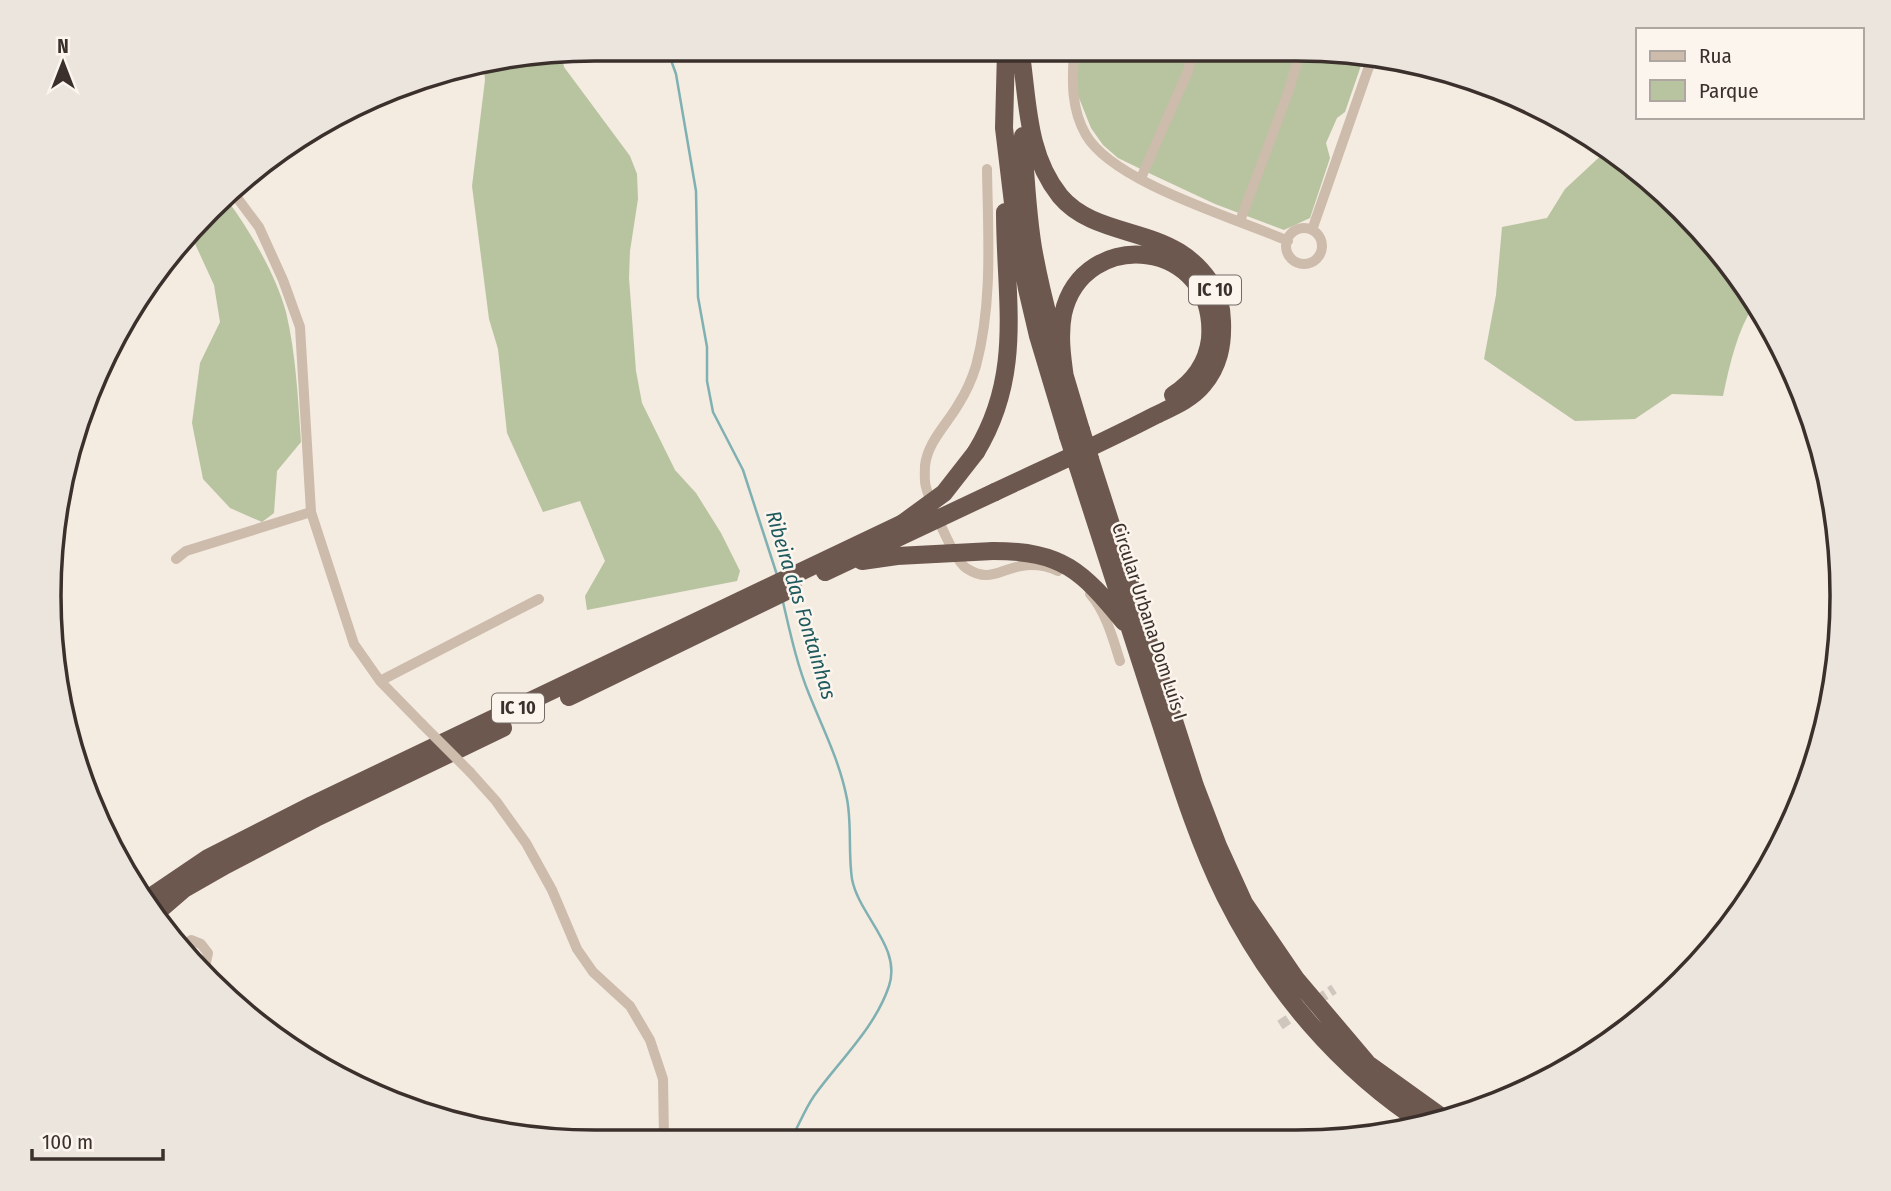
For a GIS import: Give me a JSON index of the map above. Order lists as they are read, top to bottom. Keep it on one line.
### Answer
{"streets":{"highway":["IC 10","Circular Urbana Dom Luís I"]},"crossings":[["IC 10","Circular Urbana Dom Luís I"]],"water":["Ribeira das Fontainhas"],"legend":["Rua","Parque"],"scale_bar":"100 m","north":"top"}
